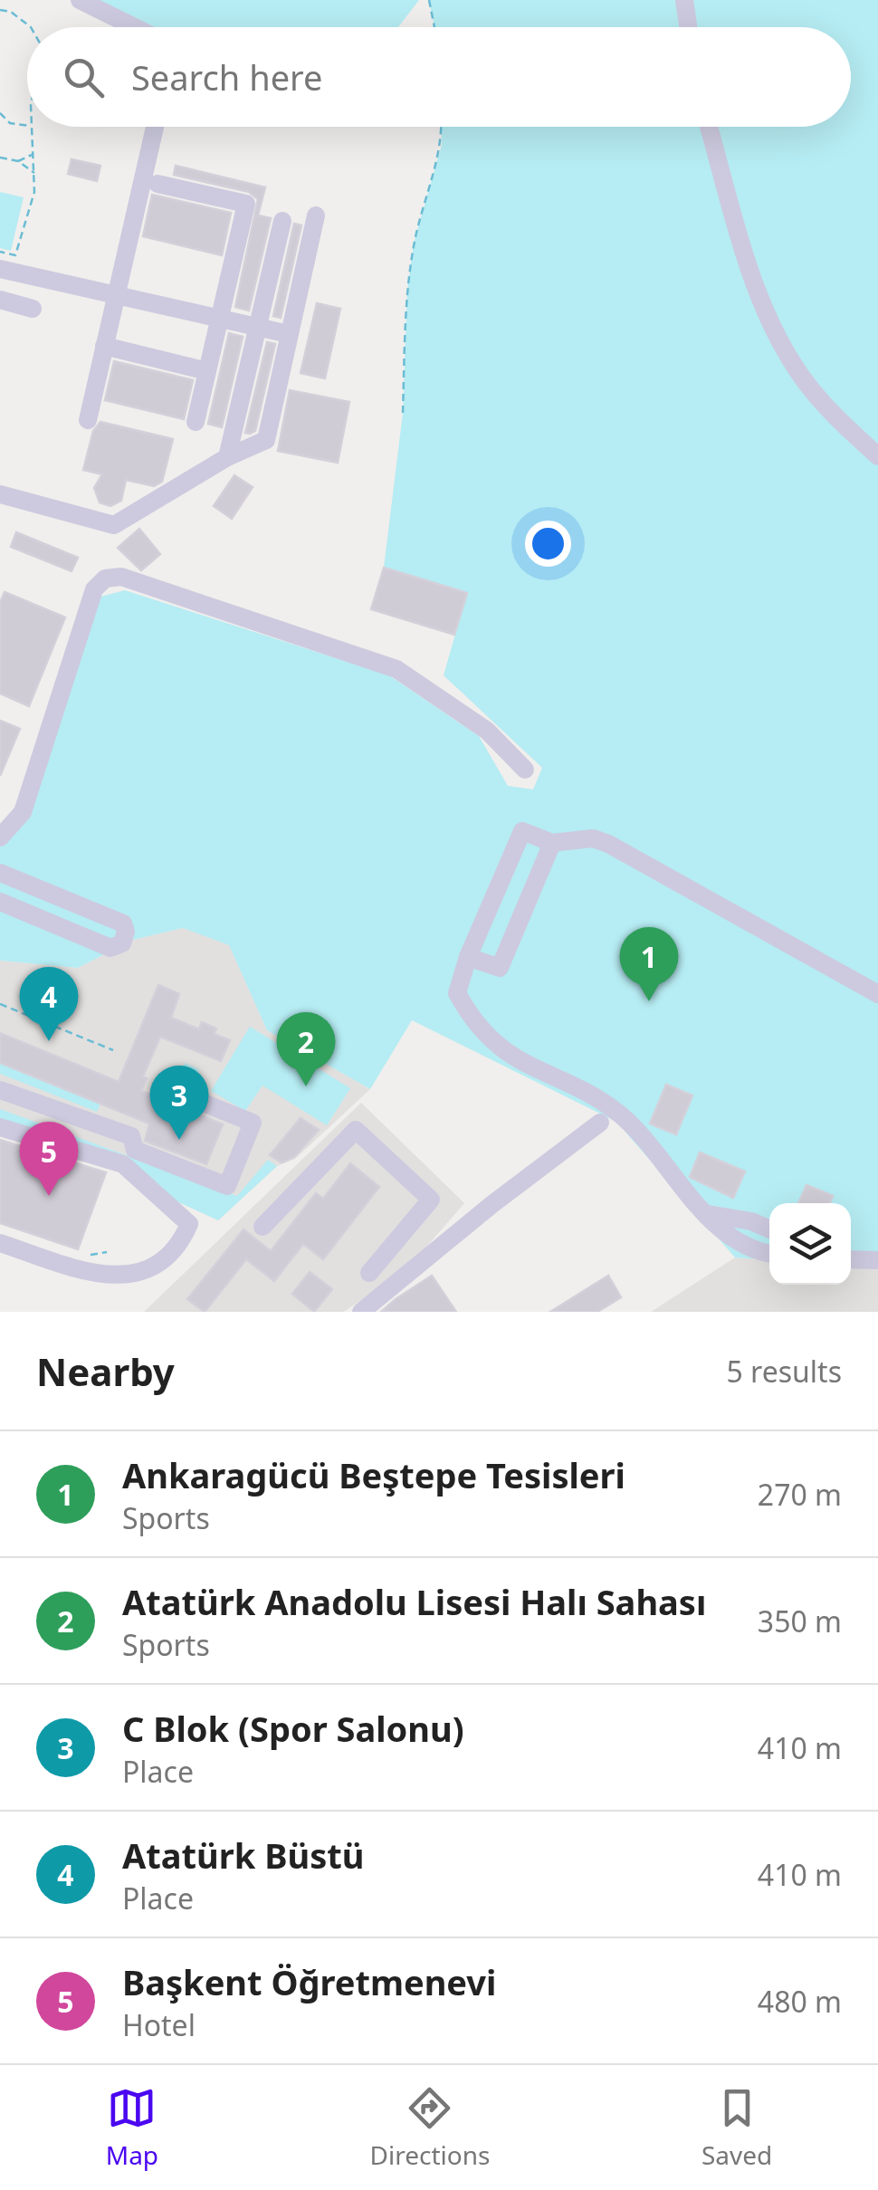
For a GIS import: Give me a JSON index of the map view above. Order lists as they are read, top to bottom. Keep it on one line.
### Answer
{"page":{"search":"Search here","pins":["1","4","2","3","5"],"heading":["Nearby","5 results"],"list":[{"mark":"1","name":"Ankaragücü Beştepe Tesisleri","note":"Sports","value":"270 m"},{"mark":"2","name":"Atatürk Anadolu Lisesi Halı Sahası","note":"Sports","value":"350 m"},{"mark":"3","name":"C Blok (Spor Salonu)","note":"Place","value":"410 m"},{"mark":"4","name":"Atatürk Büstü","note":"Place","value":"410 m"},{"mark":"5","name":"Başkent Öğretmenevi","note":"Hotel","value":"480 m"}],"nav":["Map","Directions","Saved"]}}
